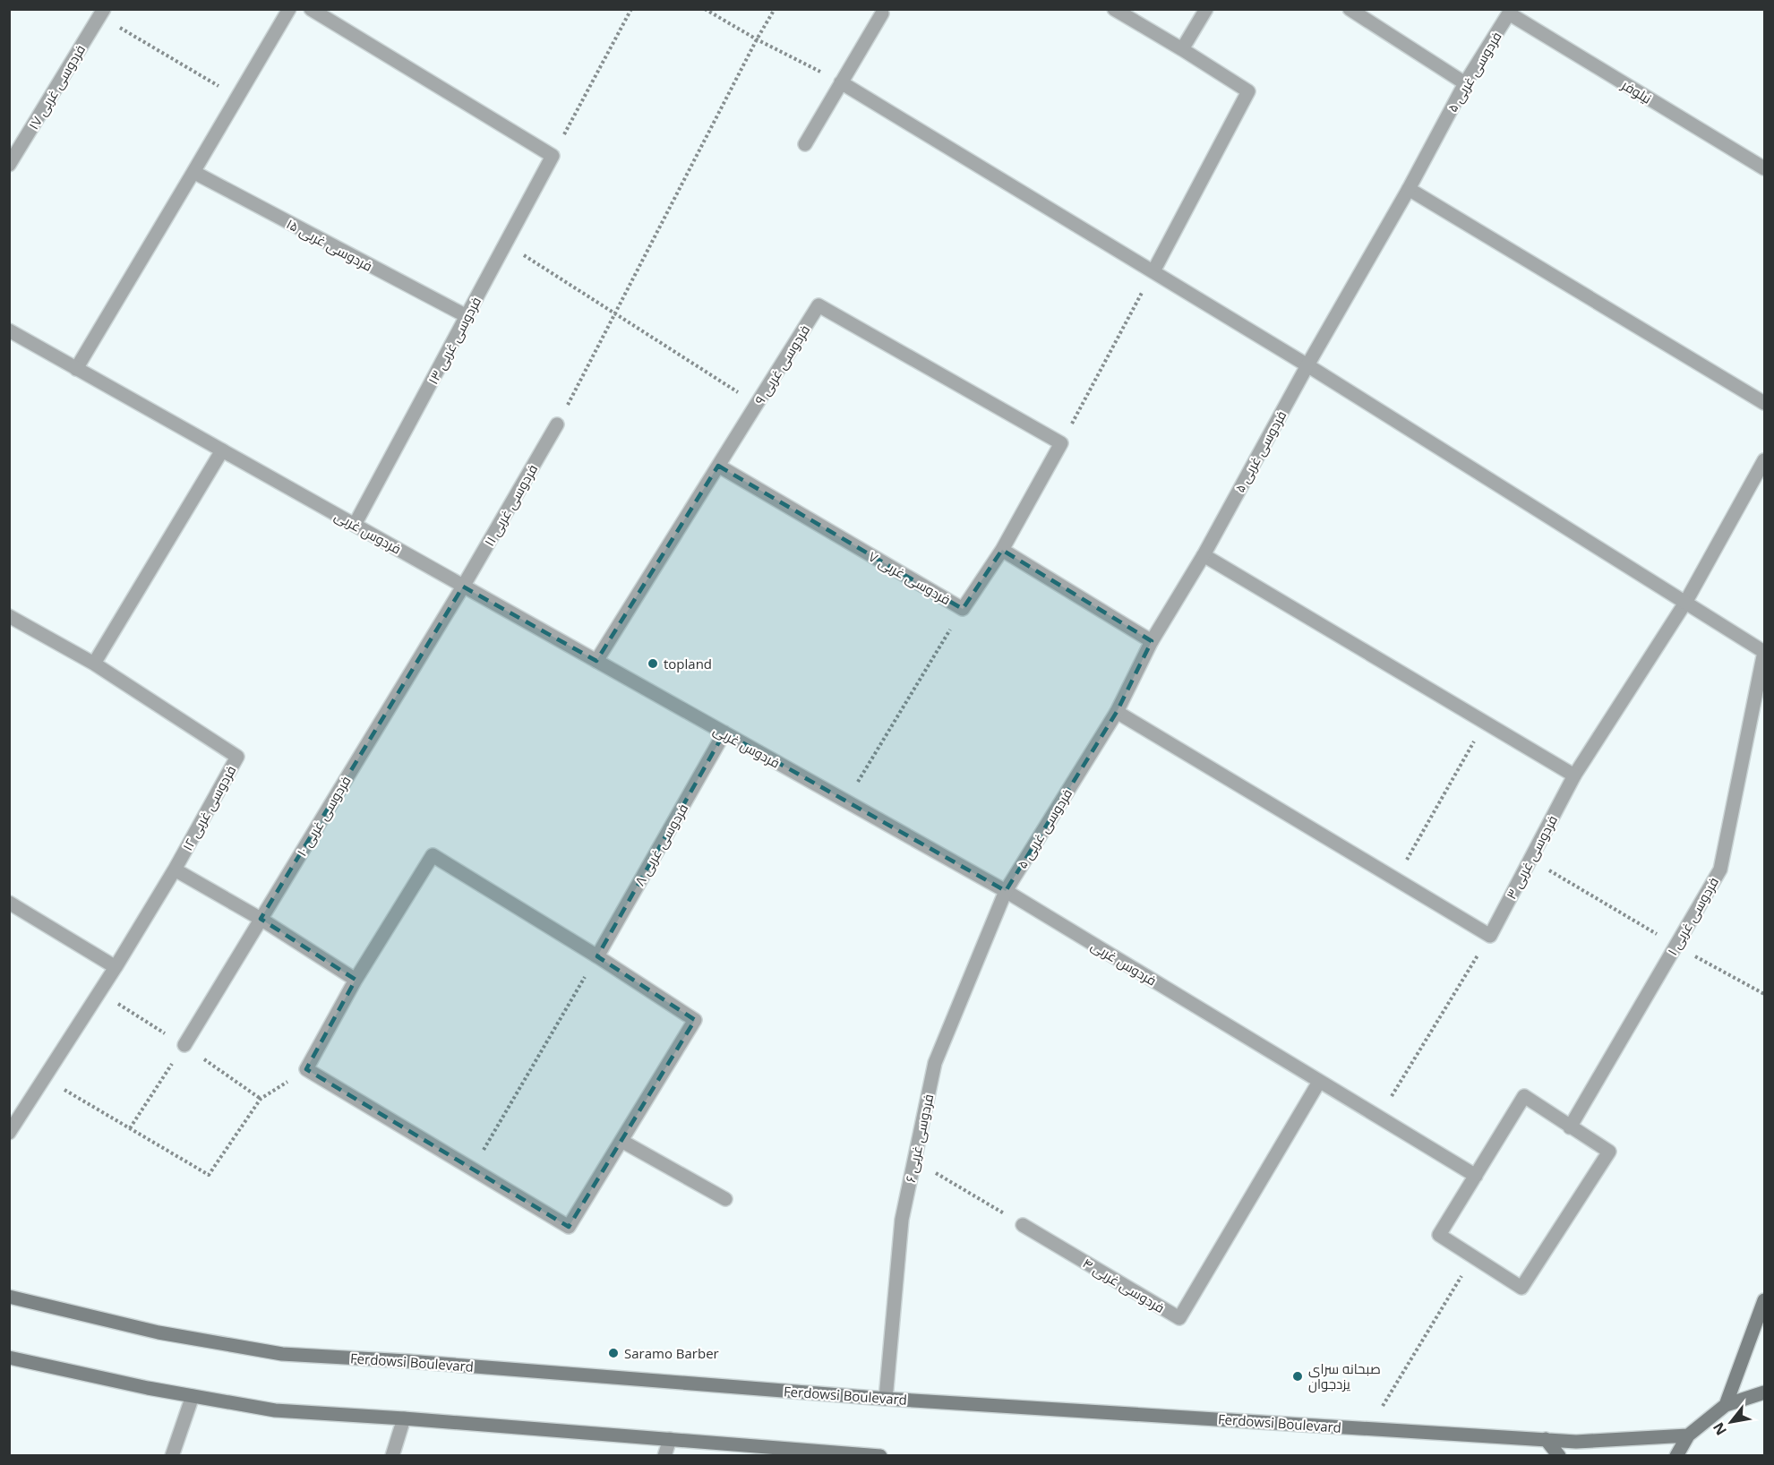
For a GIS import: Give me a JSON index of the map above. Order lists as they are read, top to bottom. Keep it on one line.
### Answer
{"streets":{"main road":["Ferdowsi Boulevard"],"street":["فردوسی غربی ۵","فردوسی غربی ۱۷","نیلوفر","فردوسی غربی ۱۵","فردوسی غربی ۱۳","فردوسی غربی ۹","فردوسی غربی ۱۱","فردوس غربی","فردوسی غربی ۷","فردوسی غربی ۱۲","فردوسی غربی ۱۰","فردوسی غربی ۸","فردوسی غربی ۳","فردوسی غربی ۱","فردوسی غربی ۶","فردوسی غربی ۴"]},"crossings":[["فردوسی غربی ۵","نیلوفر"],["فردوسی غربی ۵","فردوس غربی"],["فردوسی غربی ۵","فردوسی غربی ۶"],["فردوسی غربی ۱۵","فردوسی غربی ۱۳"],["فردوسی غربی ۱۳","فردوس غربی"],["فردوسی غربی ۹","فردوس غربی"],["فردوسی غربی ۹","فردوسی غربی ۷"],["فردوسی غربی ۱۱","فردوس غربی"],["فردوسی غربی ۱۱","فردوسی غربی ۱۰"],["فردوس غربی","فردوسی غربی ۱۰"],["فردوس غربی","فردوسی غربی ۸"],["فردوس غربی","فردوسی غربی ۶"],["فردوس غربی","فردوسی غربی ۴"],["فردوسی غربی ۶","Ferdowsi Boulevard"]],"places":["topland","Saramo Barber","صبحانه سرای یزدجوان"],"north":"bottom left"}
